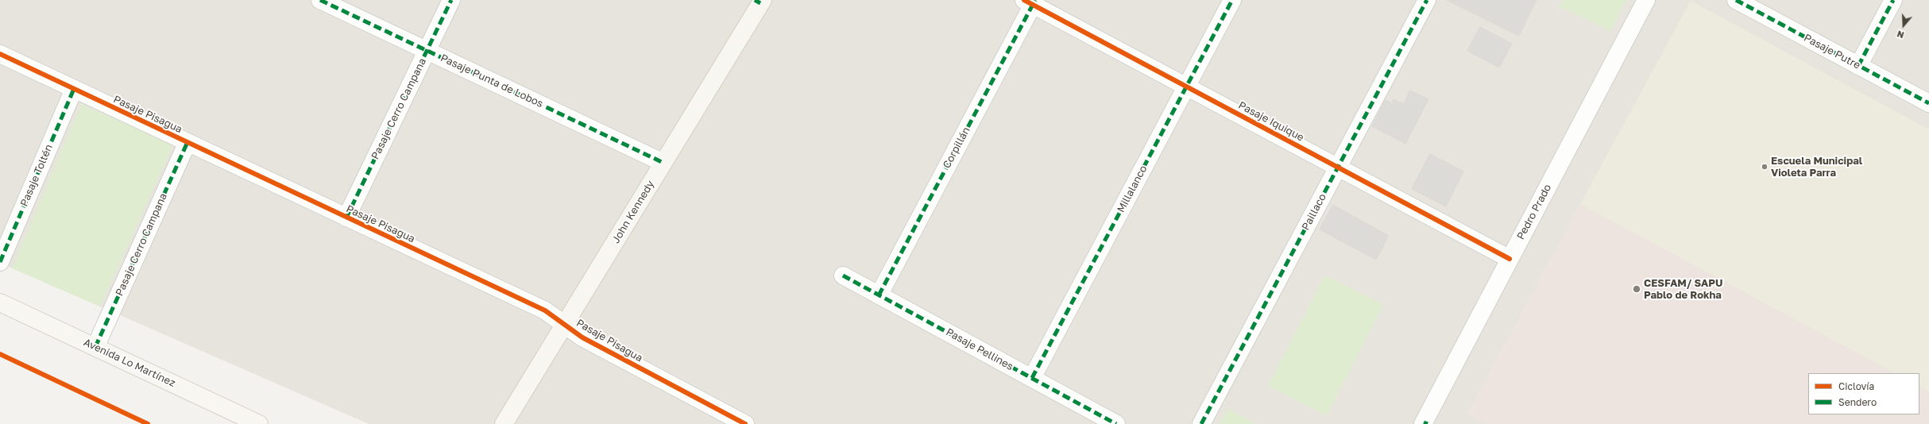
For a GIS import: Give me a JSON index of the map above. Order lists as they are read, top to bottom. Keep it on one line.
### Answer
{"streets":{"street":["Pasaje Putre","Pasaje Punta de Lobos","Pasaje Cerro Campana","Pasaje Pisagua","Pasaje Iquique","Corpillán","Pasaje Toltén","Millalanco","John Kennedy","Paillaco","Pedro Prado","Pasaje Pellines","Avenida Lo Martínez"]},"crossings":[["Pasaje Punta de Lobos","Pasaje Cerro Campana"],["Pasaje Punta de Lobos","John Kennedy"],["Pasaje Cerro Campana","Pasaje Pisagua"],["Pasaje Cerro Campana","Avenida Lo Martínez"],["Pasaje Pisagua","Pasaje Toltén"],["Pasaje Pisagua","John Kennedy"],["Pasaje Iquique","Corpillán"],["Pasaje Iquique","Millalanco"],["Pasaje Iquique","Paillaco"],["Pasaje Iquique","Pedro Prado"],["Corpillán","Pasaje Pellines"],["Millalanco","Pasaje Pellines"]],"places":["Escuela Municipal Violeta Parra","CESFAM/ SAPU Pablo de Rokha"],"legend":["Ciclovía","Sendero"],"north":"bottom"}
